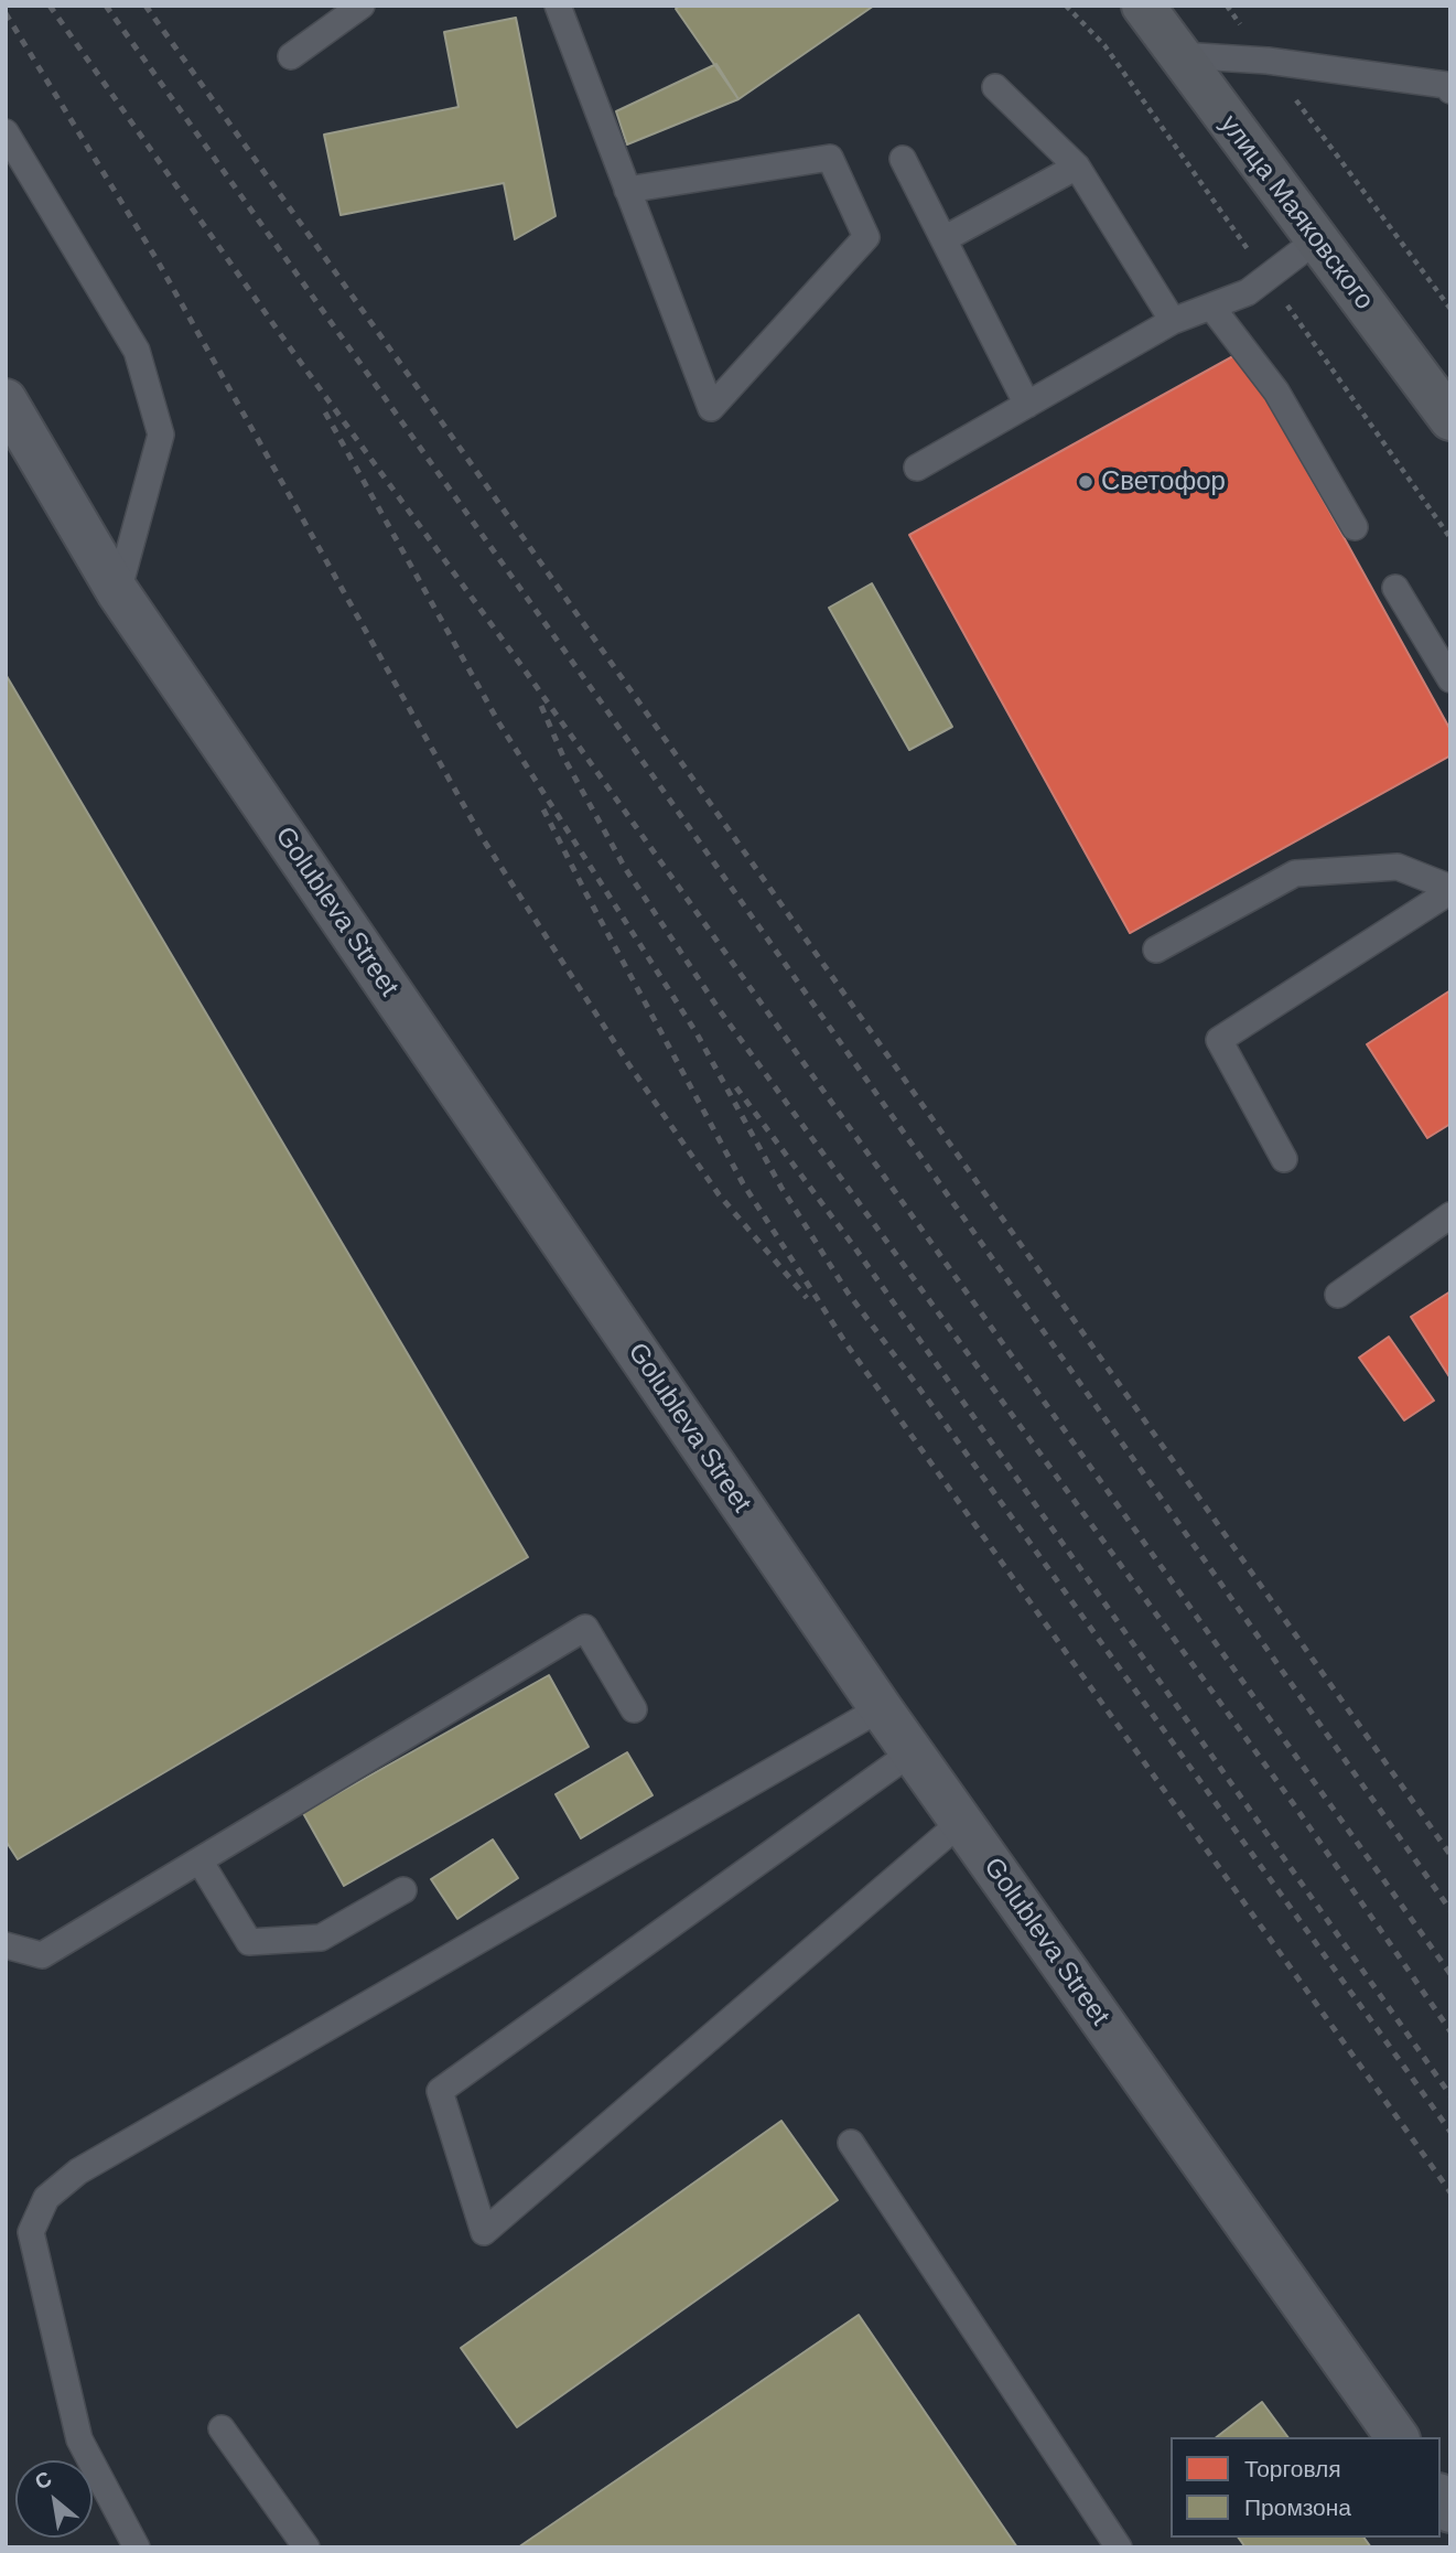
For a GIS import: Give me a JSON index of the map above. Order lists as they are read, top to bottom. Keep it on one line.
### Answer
{"streets":{"main road":["улица Маяковского"],"street":["Golubleva Street"]},"places":["Светофор"],"legend":["Торговля","Промзона"],"north":"top left"}
